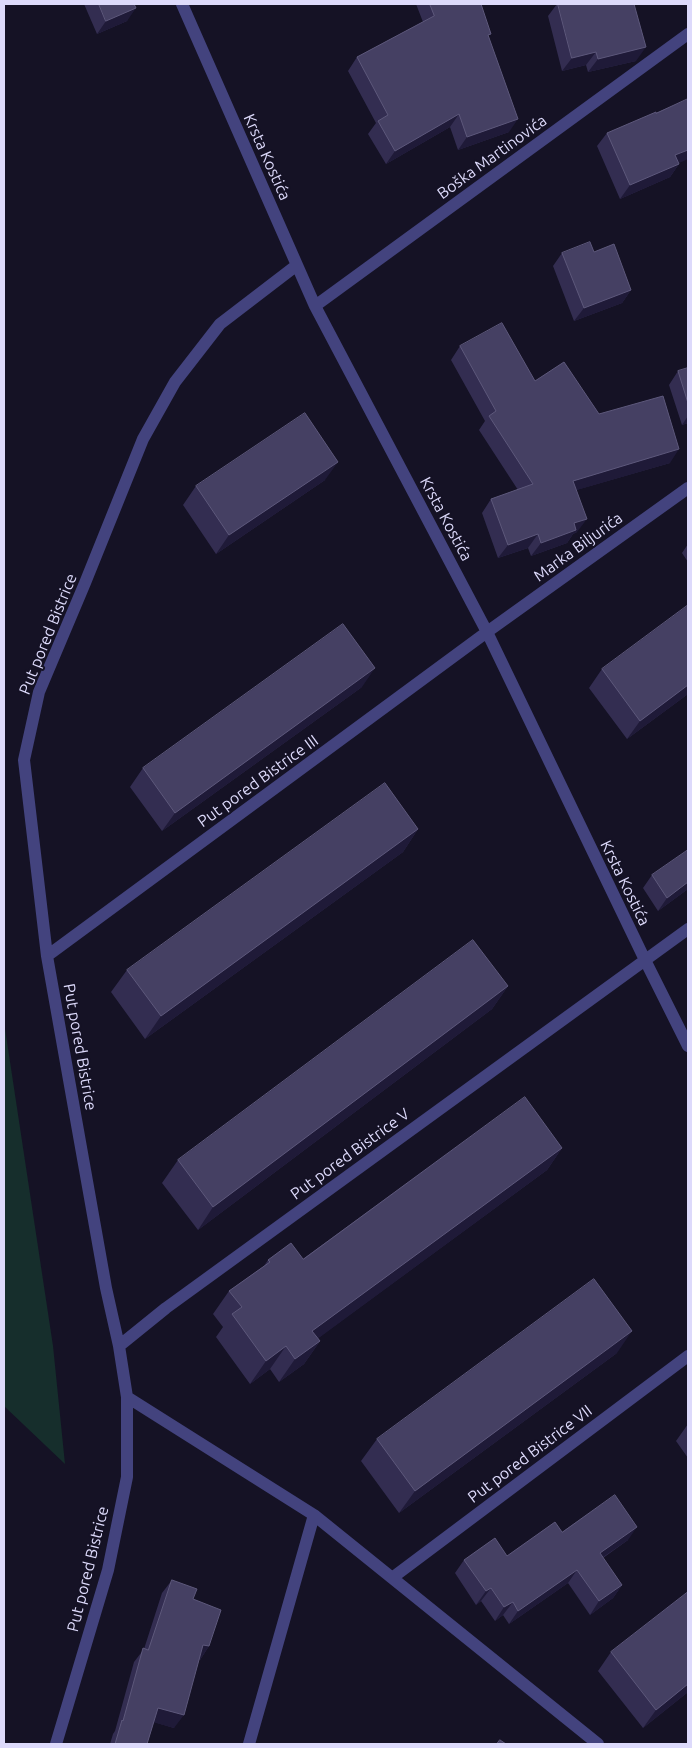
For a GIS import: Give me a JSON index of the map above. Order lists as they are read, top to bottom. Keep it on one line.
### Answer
{"streets":{"street":["Krsta Kostića","Boška Martinovića","Marka Biljurića","Put pored Bistrice","Put pored Bistrice III","Put pored Bistrice V","Put pored Bistrice VII"]},"crossings":[["Krsta Kostića","Boška Martinovića"],["Krsta Kostića","Marka Biljurića"],["Krsta Kostića","Put pored Bistrice"],["Krsta Kostića","Put pored Bistrice III"],["Krsta Kostića","Put pored Bistrice V"],["Marka Biljurića","Put pored Bistrice III"],["Put pored Bistrice","Put pored Bistrice III"],["Put pored Bistrice","Put pored Bistrice V"]]}
